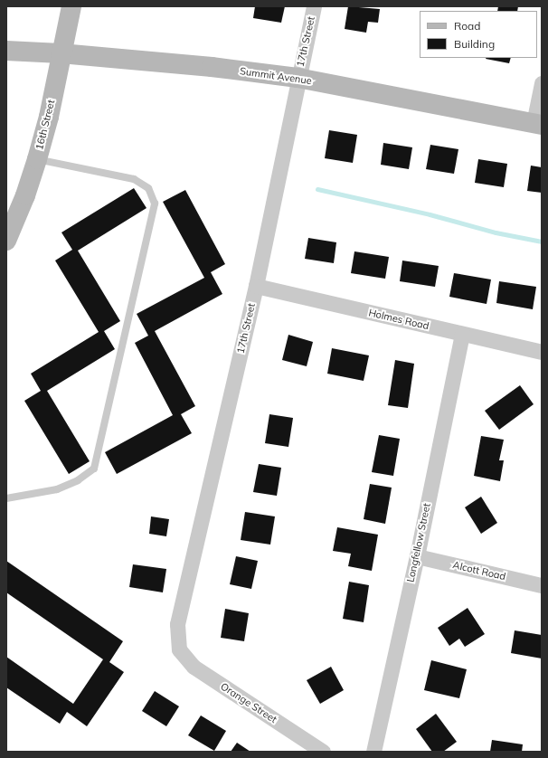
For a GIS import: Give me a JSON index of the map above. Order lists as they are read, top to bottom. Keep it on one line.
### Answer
{"streets":{"main road":["Summit Avenue","16th Street"],"street":["17th Street","Holmes Road","Longfellow Street","Alcott Road","Orange Street"]},"crossings":[["17th Street","Summit Avenue"],["17th Street","Holmes Road"],["17th Street","Orange Street"],["Summit Avenue","16th Street"],["Holmes Road","Longfellow Street"],["Longfellow Street","Alcott Road"]],"legend":["Road","Building"]}
